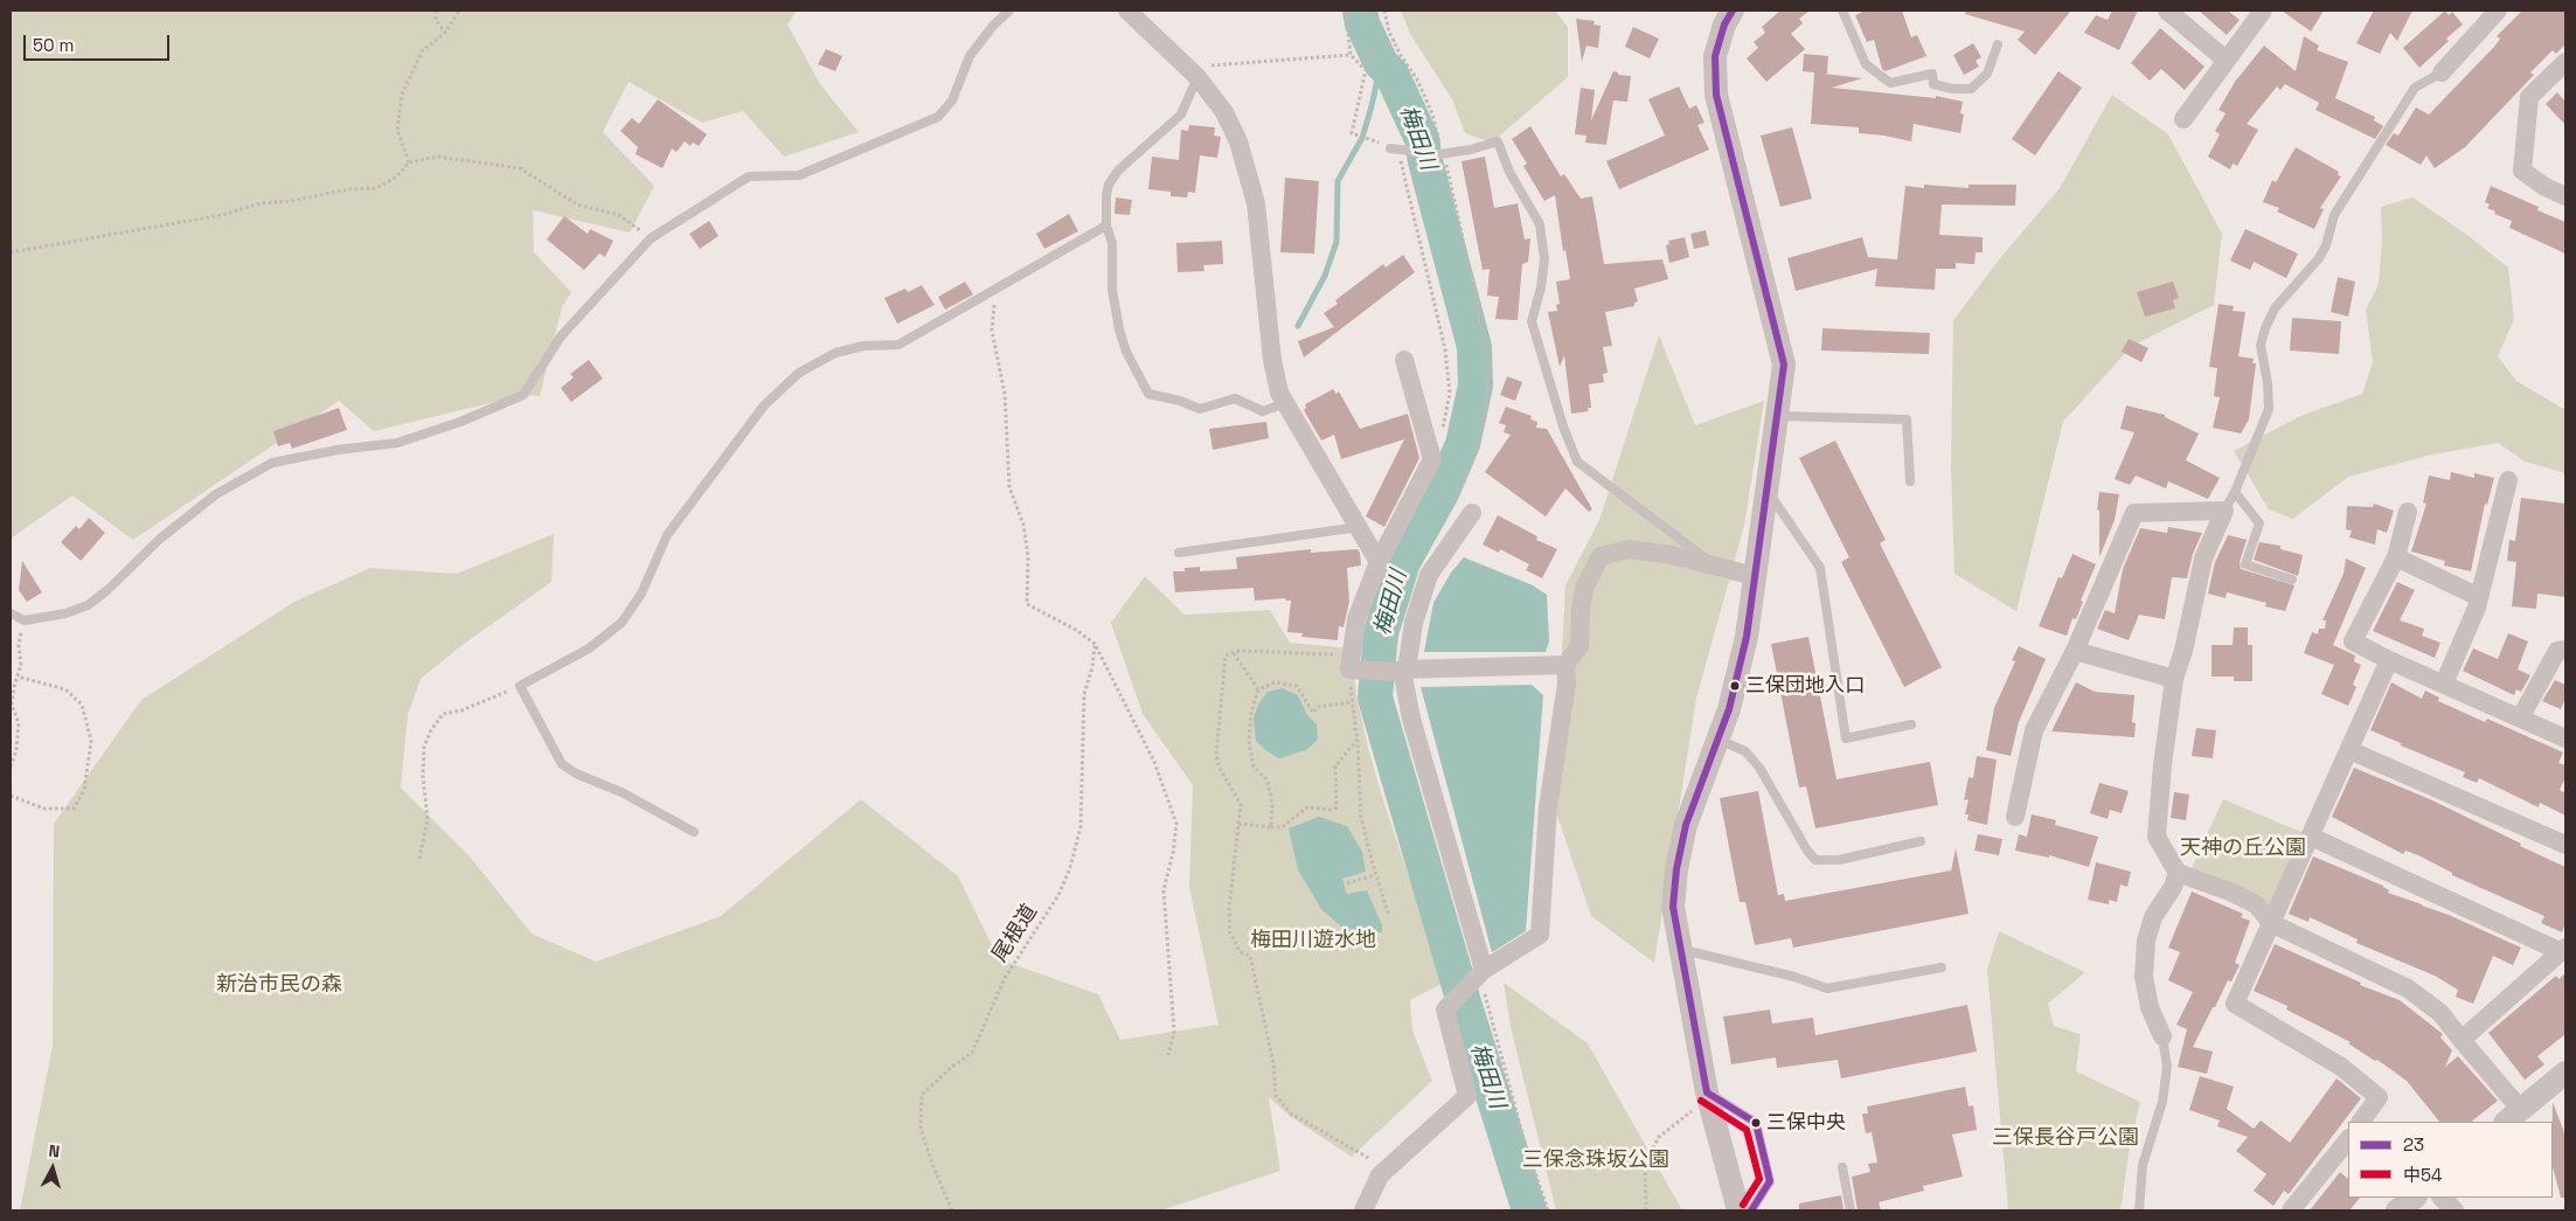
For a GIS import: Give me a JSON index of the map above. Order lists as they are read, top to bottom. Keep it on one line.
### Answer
{"streets":{"path":["尾根道"]},"water":["梅田川"],"parks":["天神の丘公園","梅田川遊水地","新治市民の森","三保長谷戸公園","三保念珠坂公園"],"places":["三保団地入口","三保中央"],"lines":["transit line 23","transit line 中54"],"legend":["23","中54"],"scale_bar":"50 m","north":"top"}
